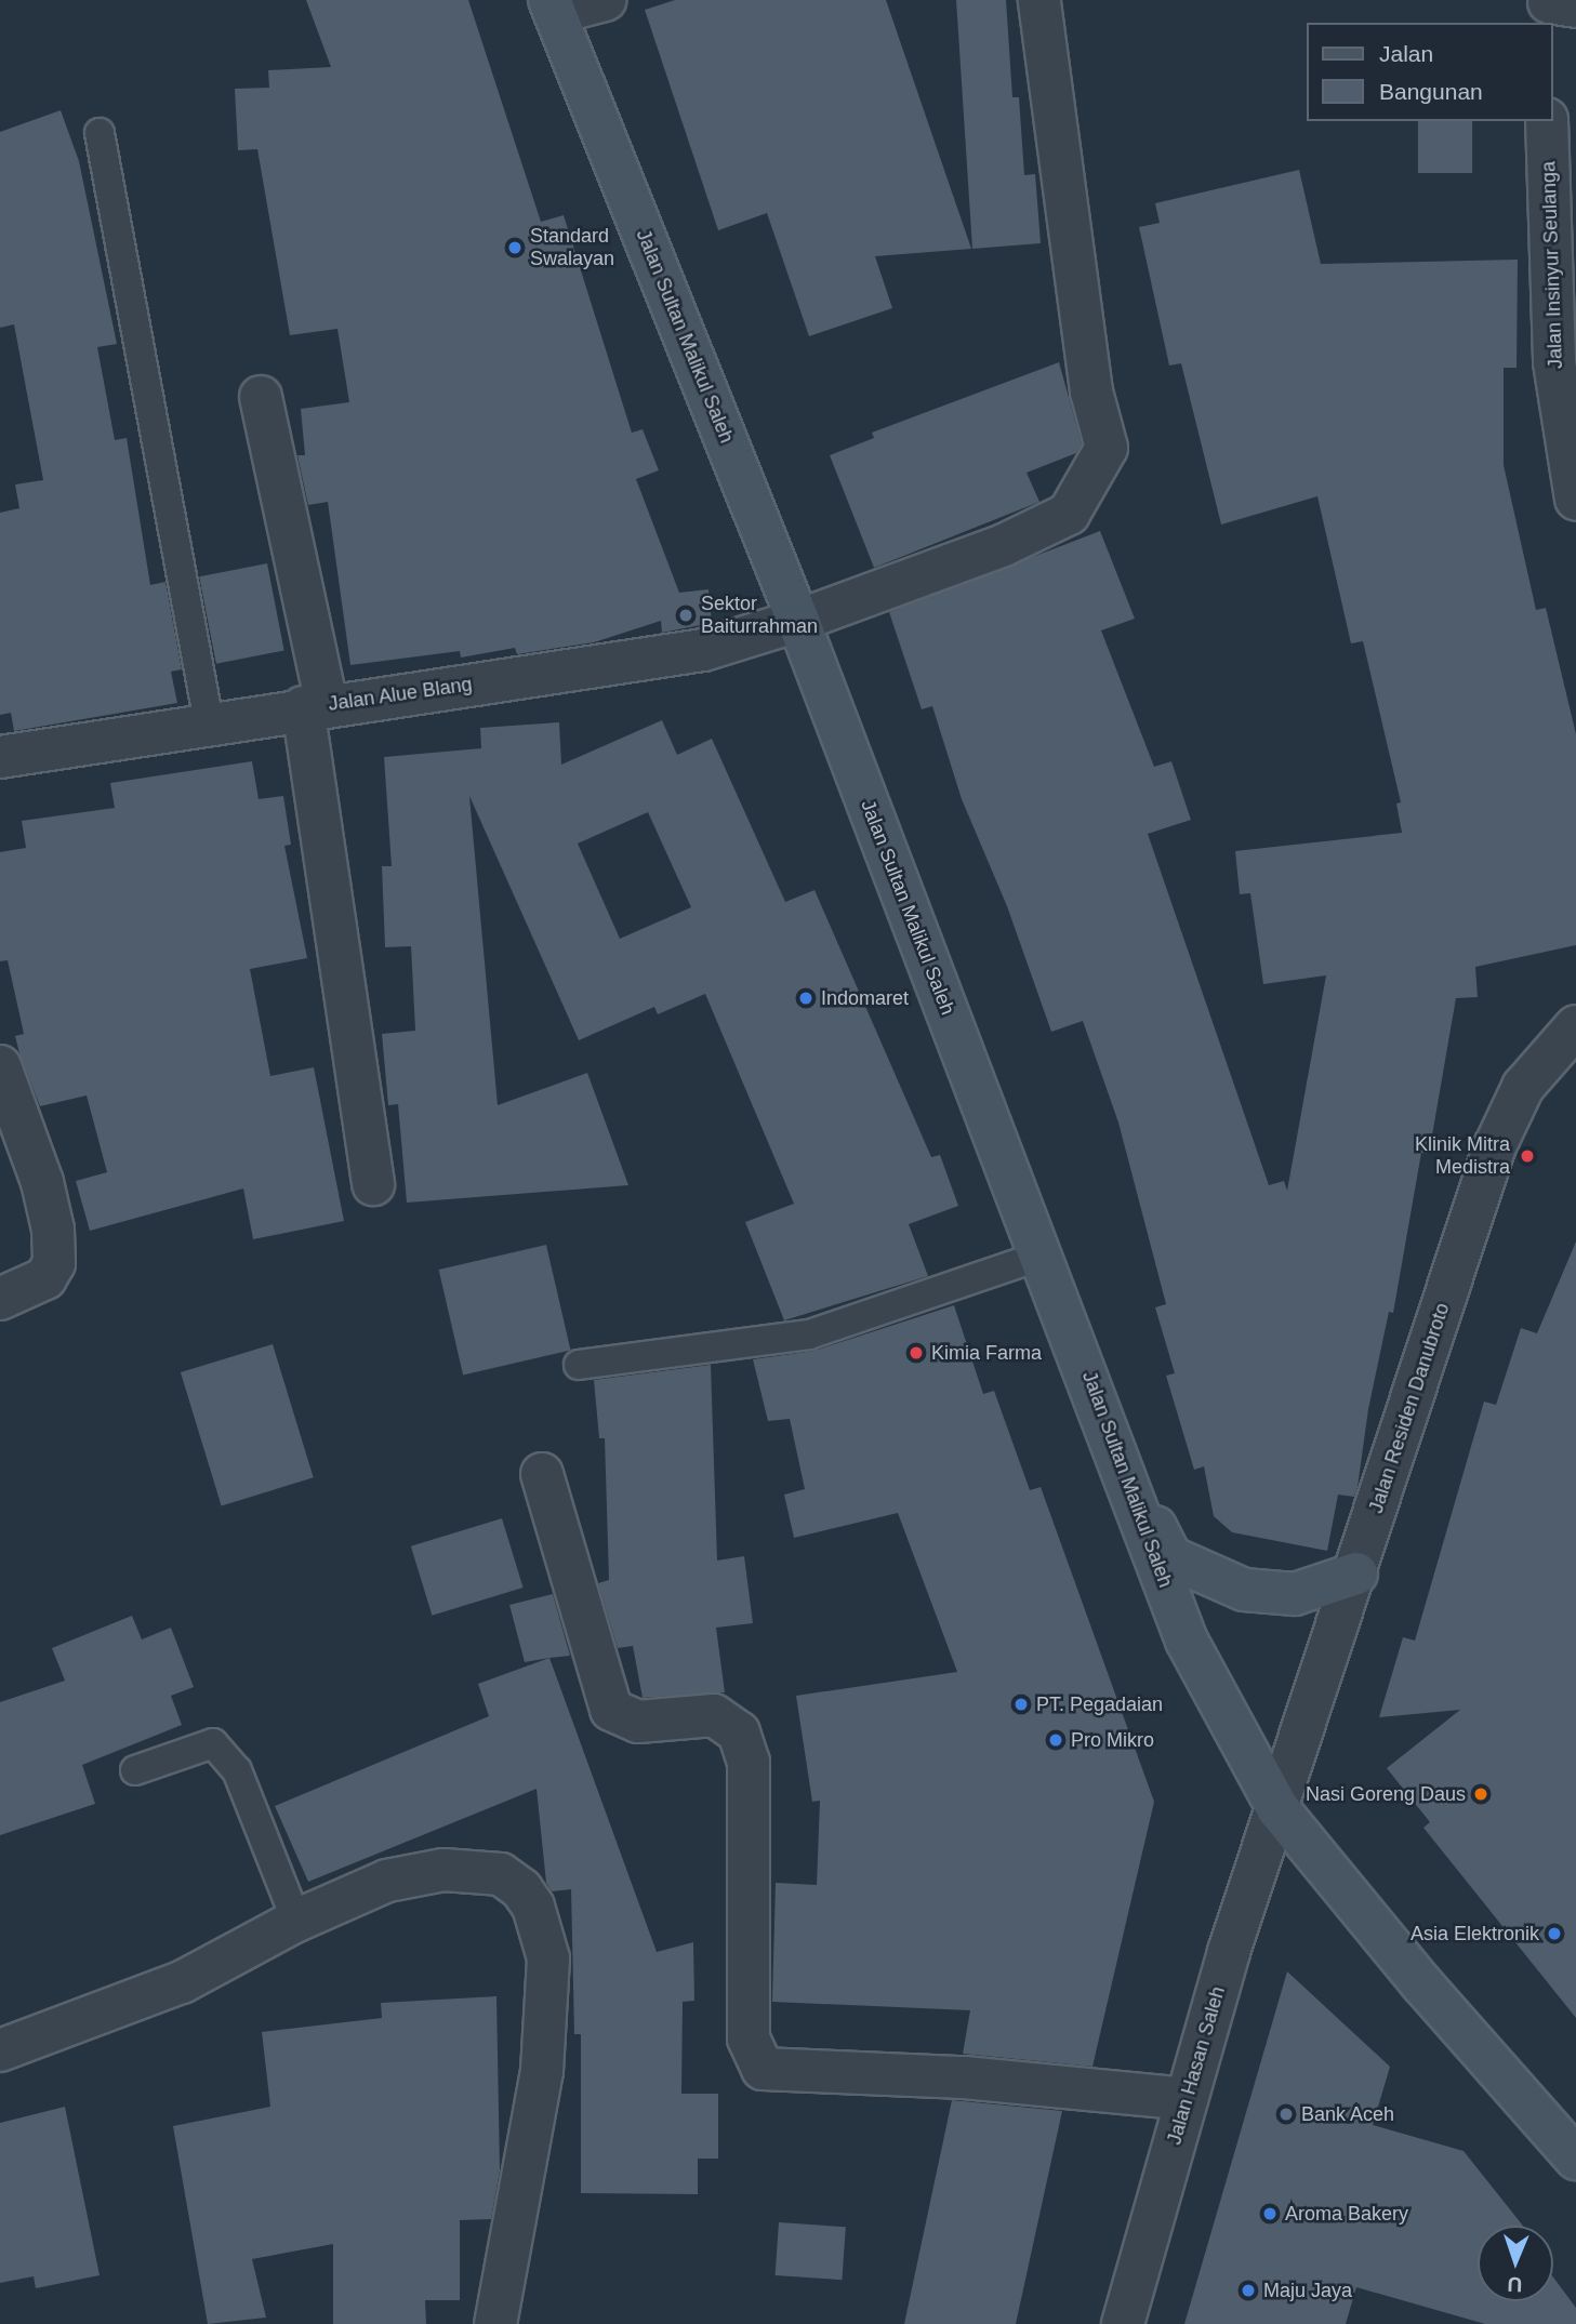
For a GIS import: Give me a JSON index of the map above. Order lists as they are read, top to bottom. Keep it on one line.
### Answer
{"streets":{"main road":["Jalan Sultan Malikul Saleh"],"street":["Jalan Insinyur Seulanga","Jalan Alue Blang","Jalan Residen Danubroto","Jalan Hasan Saleh"]},"crossings":[["Jalan Sultan Malikul Saleh","Jalan Alue Blang"],["Jalan Sultan Malikul Saleh","Jalan Residen Danubroto"],["Jalan Sultan Malikul Saleh","Jalan Hasan Saleh"],["Jalan Residen Danubroto","Jalan Hasan Saleh"]],"places":["Standard Swalayan","Sektor Baiturrahman","Indomaret","Klinik Mitra Medistra","Kimia Farma","PT. Pegadaian","Pro Mikro","Nasi Goreng Daus","Asia Elektronik","Bank Aceh","Aroma Bakery","Maju Jaya"],"legend":["Jalan","Bangunan"],"north":"bottom"}
